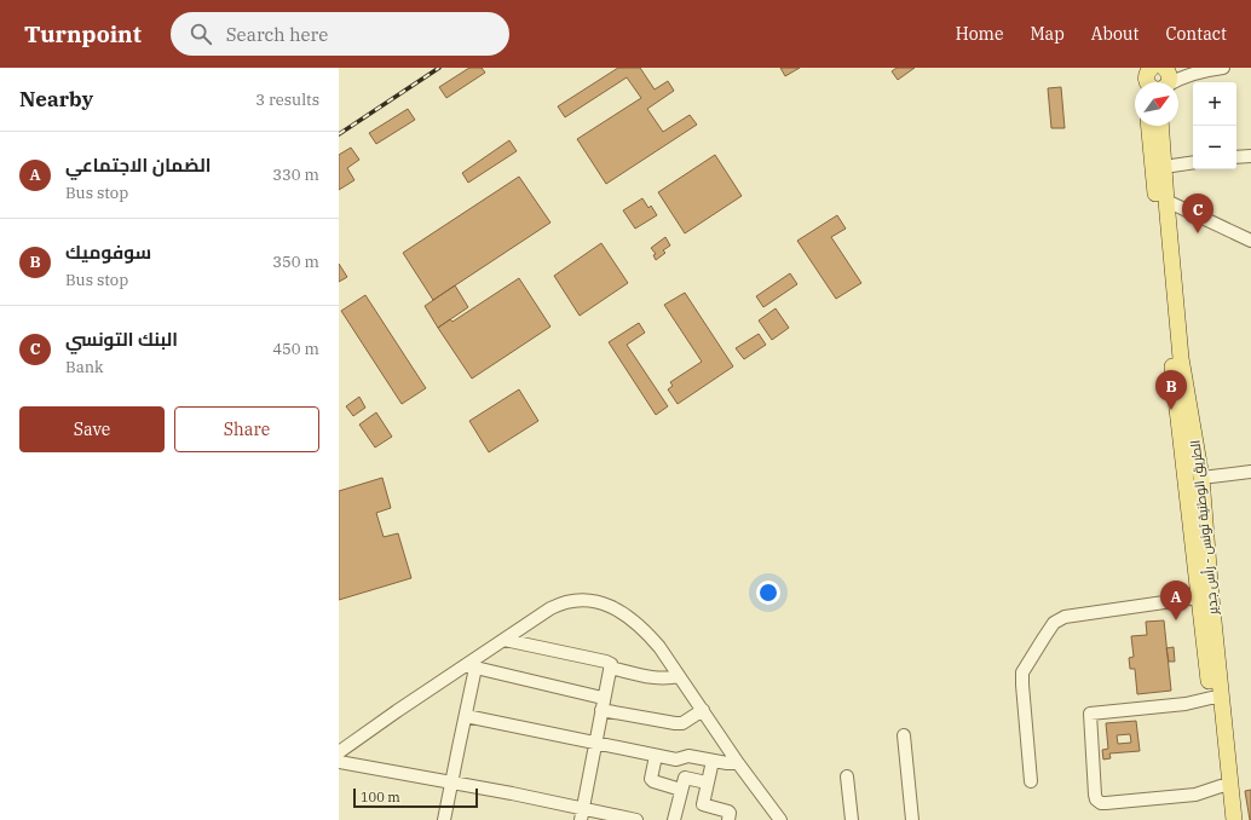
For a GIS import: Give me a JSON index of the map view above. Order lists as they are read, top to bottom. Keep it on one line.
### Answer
{"streets":{"main road":["الطريق الوطنية تونس - رأس جدير"]},"scale_bar":"100 m","north":"top right","page":{"header":"Turnpoint","search":"Search here","nav":["Home","Map","About","Contact"],"heading":["Nearby","3 results"],"map_buttons":["+","−"],"list":[{"mark":"A","name":"الضمان الاجتماعي","note":"Bus stop","value":"330 m"},{"mark":"B","name":"سوفوميك","note":"Bus stop","value":"350 m"},{"mark":"C","name":"البنك التونسي","note":"Bank","value":"450 m"}],"pins":["C","B","A"],"buttons":["Save","Share"],"scale":"100 m"}}
